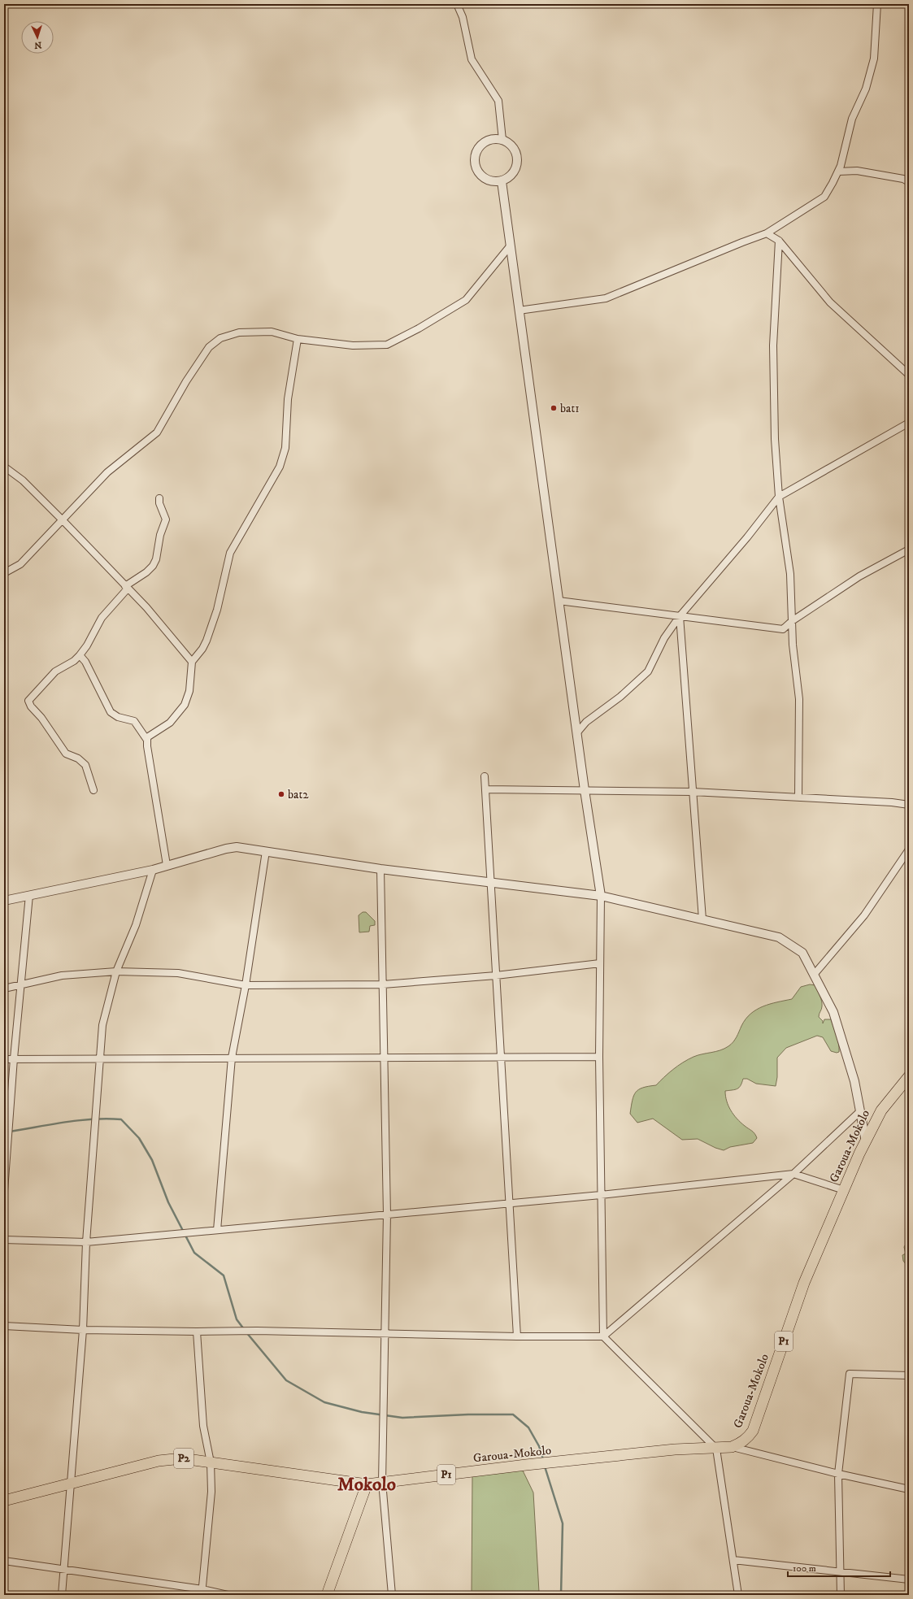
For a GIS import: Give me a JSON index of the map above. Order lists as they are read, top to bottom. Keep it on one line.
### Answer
{"streets":{"main road":["Garoua-Mokolo","P1","P2"]},"crossings":[["Garoua-Mokolo","P2"]],"districts":["Mokolo"],"places":["bat1","bat2"],"scale_bar":"100 m","north":"bottom"}
